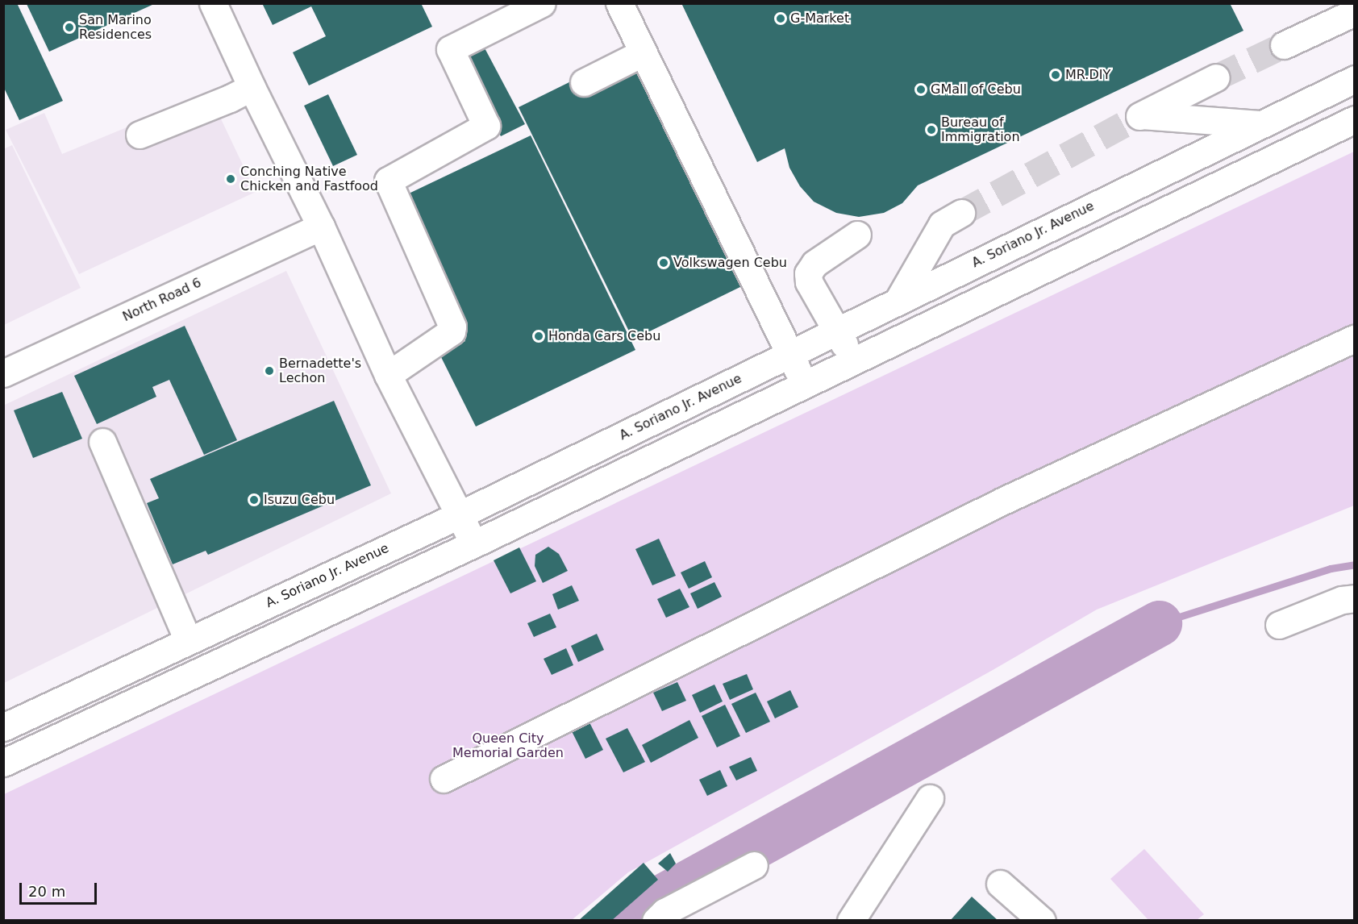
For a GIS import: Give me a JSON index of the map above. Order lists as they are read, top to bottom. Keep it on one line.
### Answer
{"streets":{"street":["A. Soriano Jr. Avenue","North Road 6"]},"parks":["Queen City Memorial Garden"],"places":["G-Market","San Marino Residences","MR.DIY","GMall of Cebu","Bureau of Immigration","Conching Native Chicken and Fastfood","Volkswagen Cebu","Honda Cars Cebu","Bernadette's Lechon","Isuzu Cebu"],"scale_bar":"20 m"}
